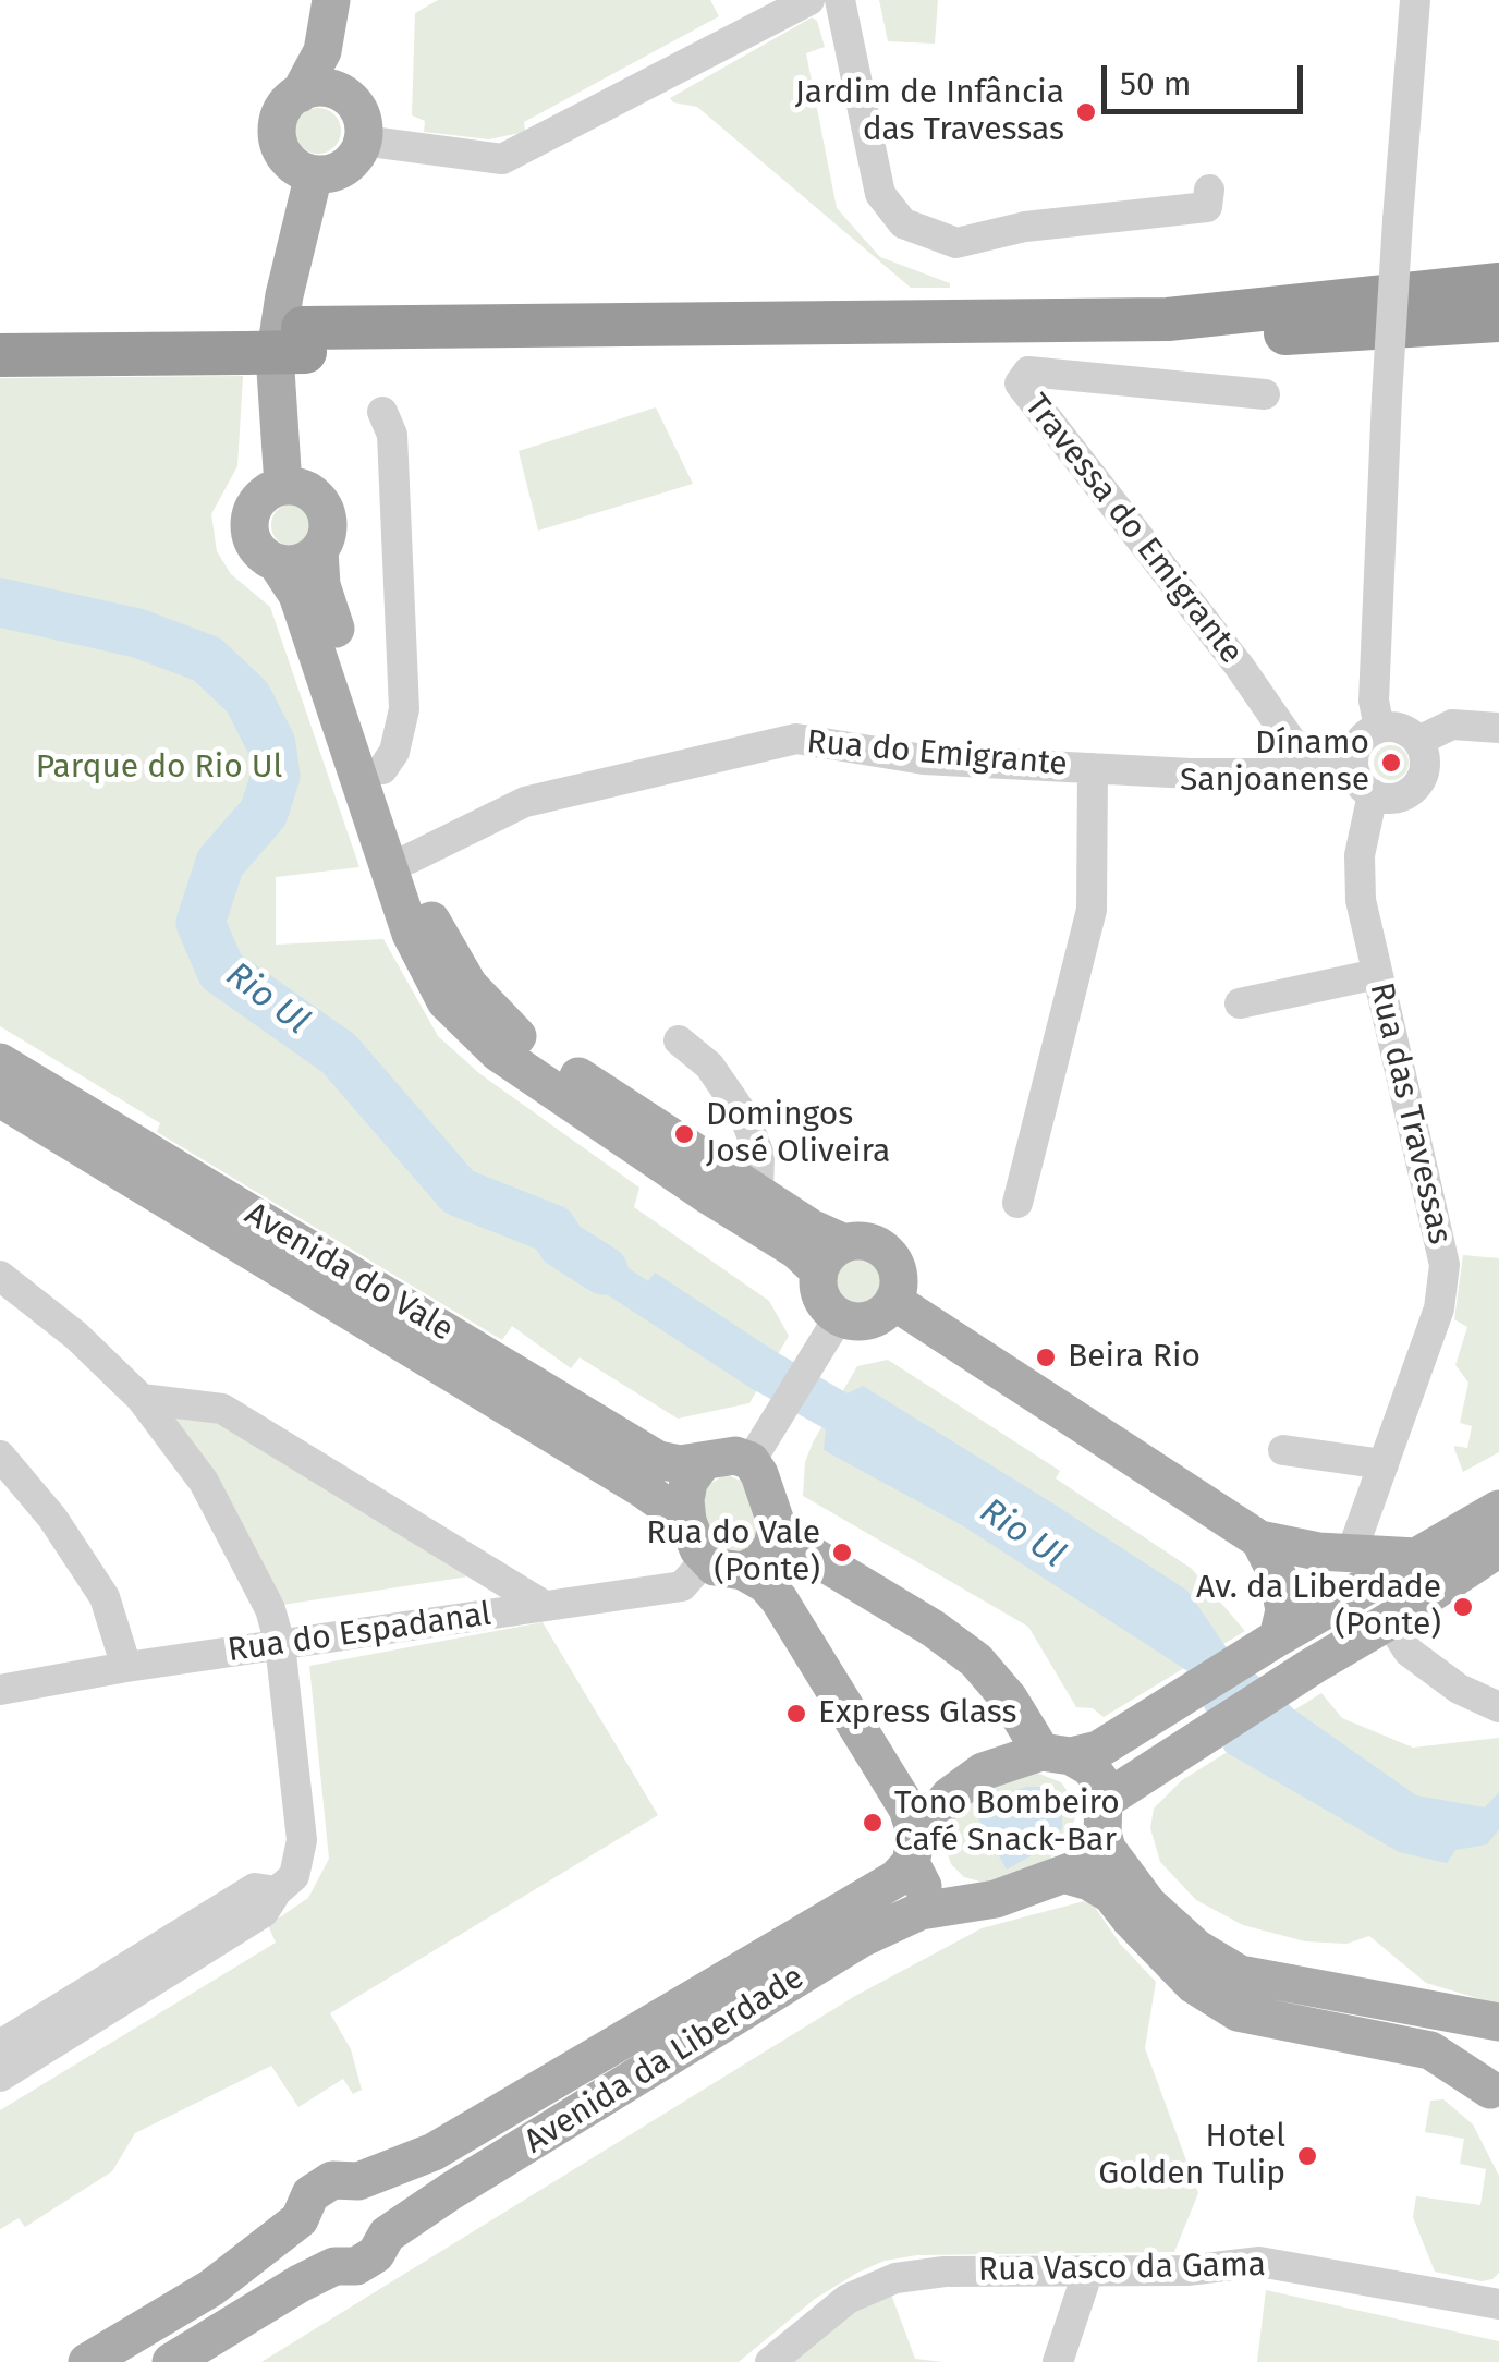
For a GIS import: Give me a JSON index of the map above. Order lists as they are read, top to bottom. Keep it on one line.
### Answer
{"streets":{"main road":["Avenida do Vale","Avenida da Liberdade"],"street":["Travessa do Emigrante","Rua do Emigrante","Rua das Travessas","Rua do Espadanal","Rua Vasco da Gama"]},"crossings":[["Travessa do Emigrante","Rua do Emigrante"],["Rua do Emigrante","Rua das Travessas"],["Avenida do Vale","Rua do Espadanal"],["Avenida do Vale","Avenida da Liberdade"]],"water":["Rio Ul"],"parks":["Parque do Rio Ul"],"places":["Jardim de Infância das Travessas","Dínamo Sanjoanense","Domingos José Oliveira","Beira Rio","Rua do Vale (Ponte)","Av. da Liberdade (Ponte)","Express Glass","Tono Bombeiro Café Snack-Bar","Hotel Golden Tulip"],"scale_bar":"50 m"}
